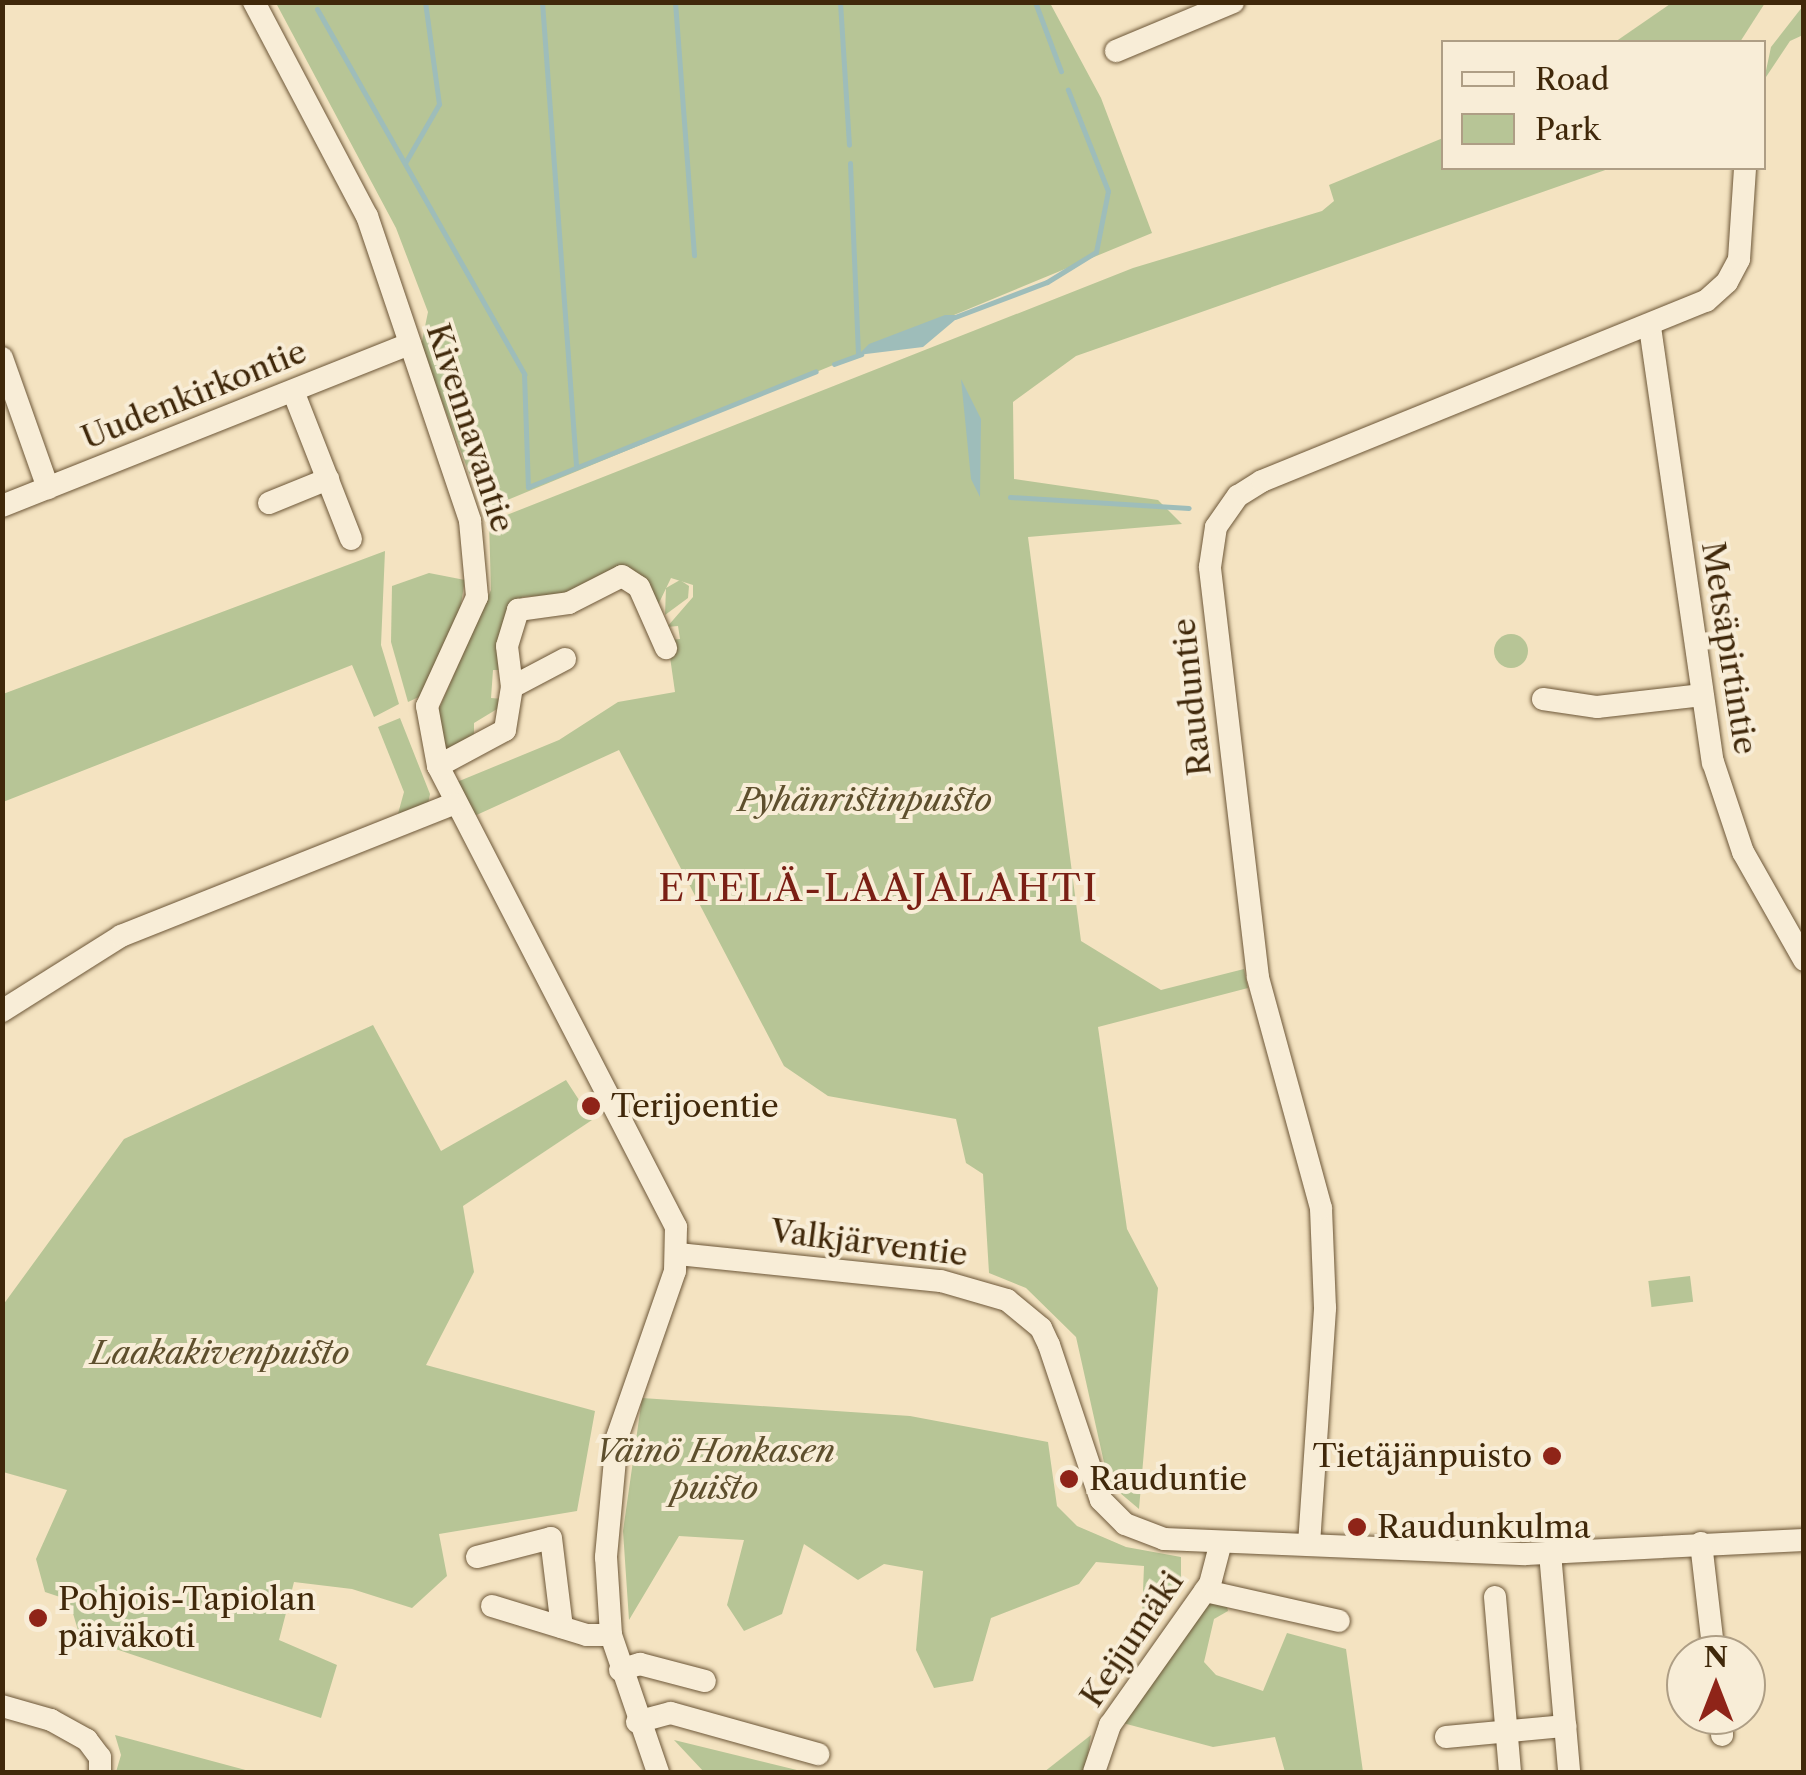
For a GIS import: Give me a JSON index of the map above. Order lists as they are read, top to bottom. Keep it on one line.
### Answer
{"streets":{"street":["Uudenkirkontie","Kivennavantie","Metsäpirtintie","Rauduntie","Valkjärventie","Keijumäki"]},"crossings":[["Uudenkirkontie","Kivennavantie"],["Kivennavantie","Valkjärventie"],["Metsäpirtintie","Rauduntie"],["Rauduntie","Valkjärventie"],["Valkjärventie","Keijumäki"]],"districts":["ETELÄ-LAAJALAHTI"],"parks":["Pyhänristinpuisto","Laakakivenpuisto","Väinö Honkasen puisto"],"places":["Terijoentie","Tietäjänpuisto","Rauduntie","Raudunkulma","Pohjois-Tapiolan päiväkoti"],"legend":["Road","Park"],"north":"top"}
